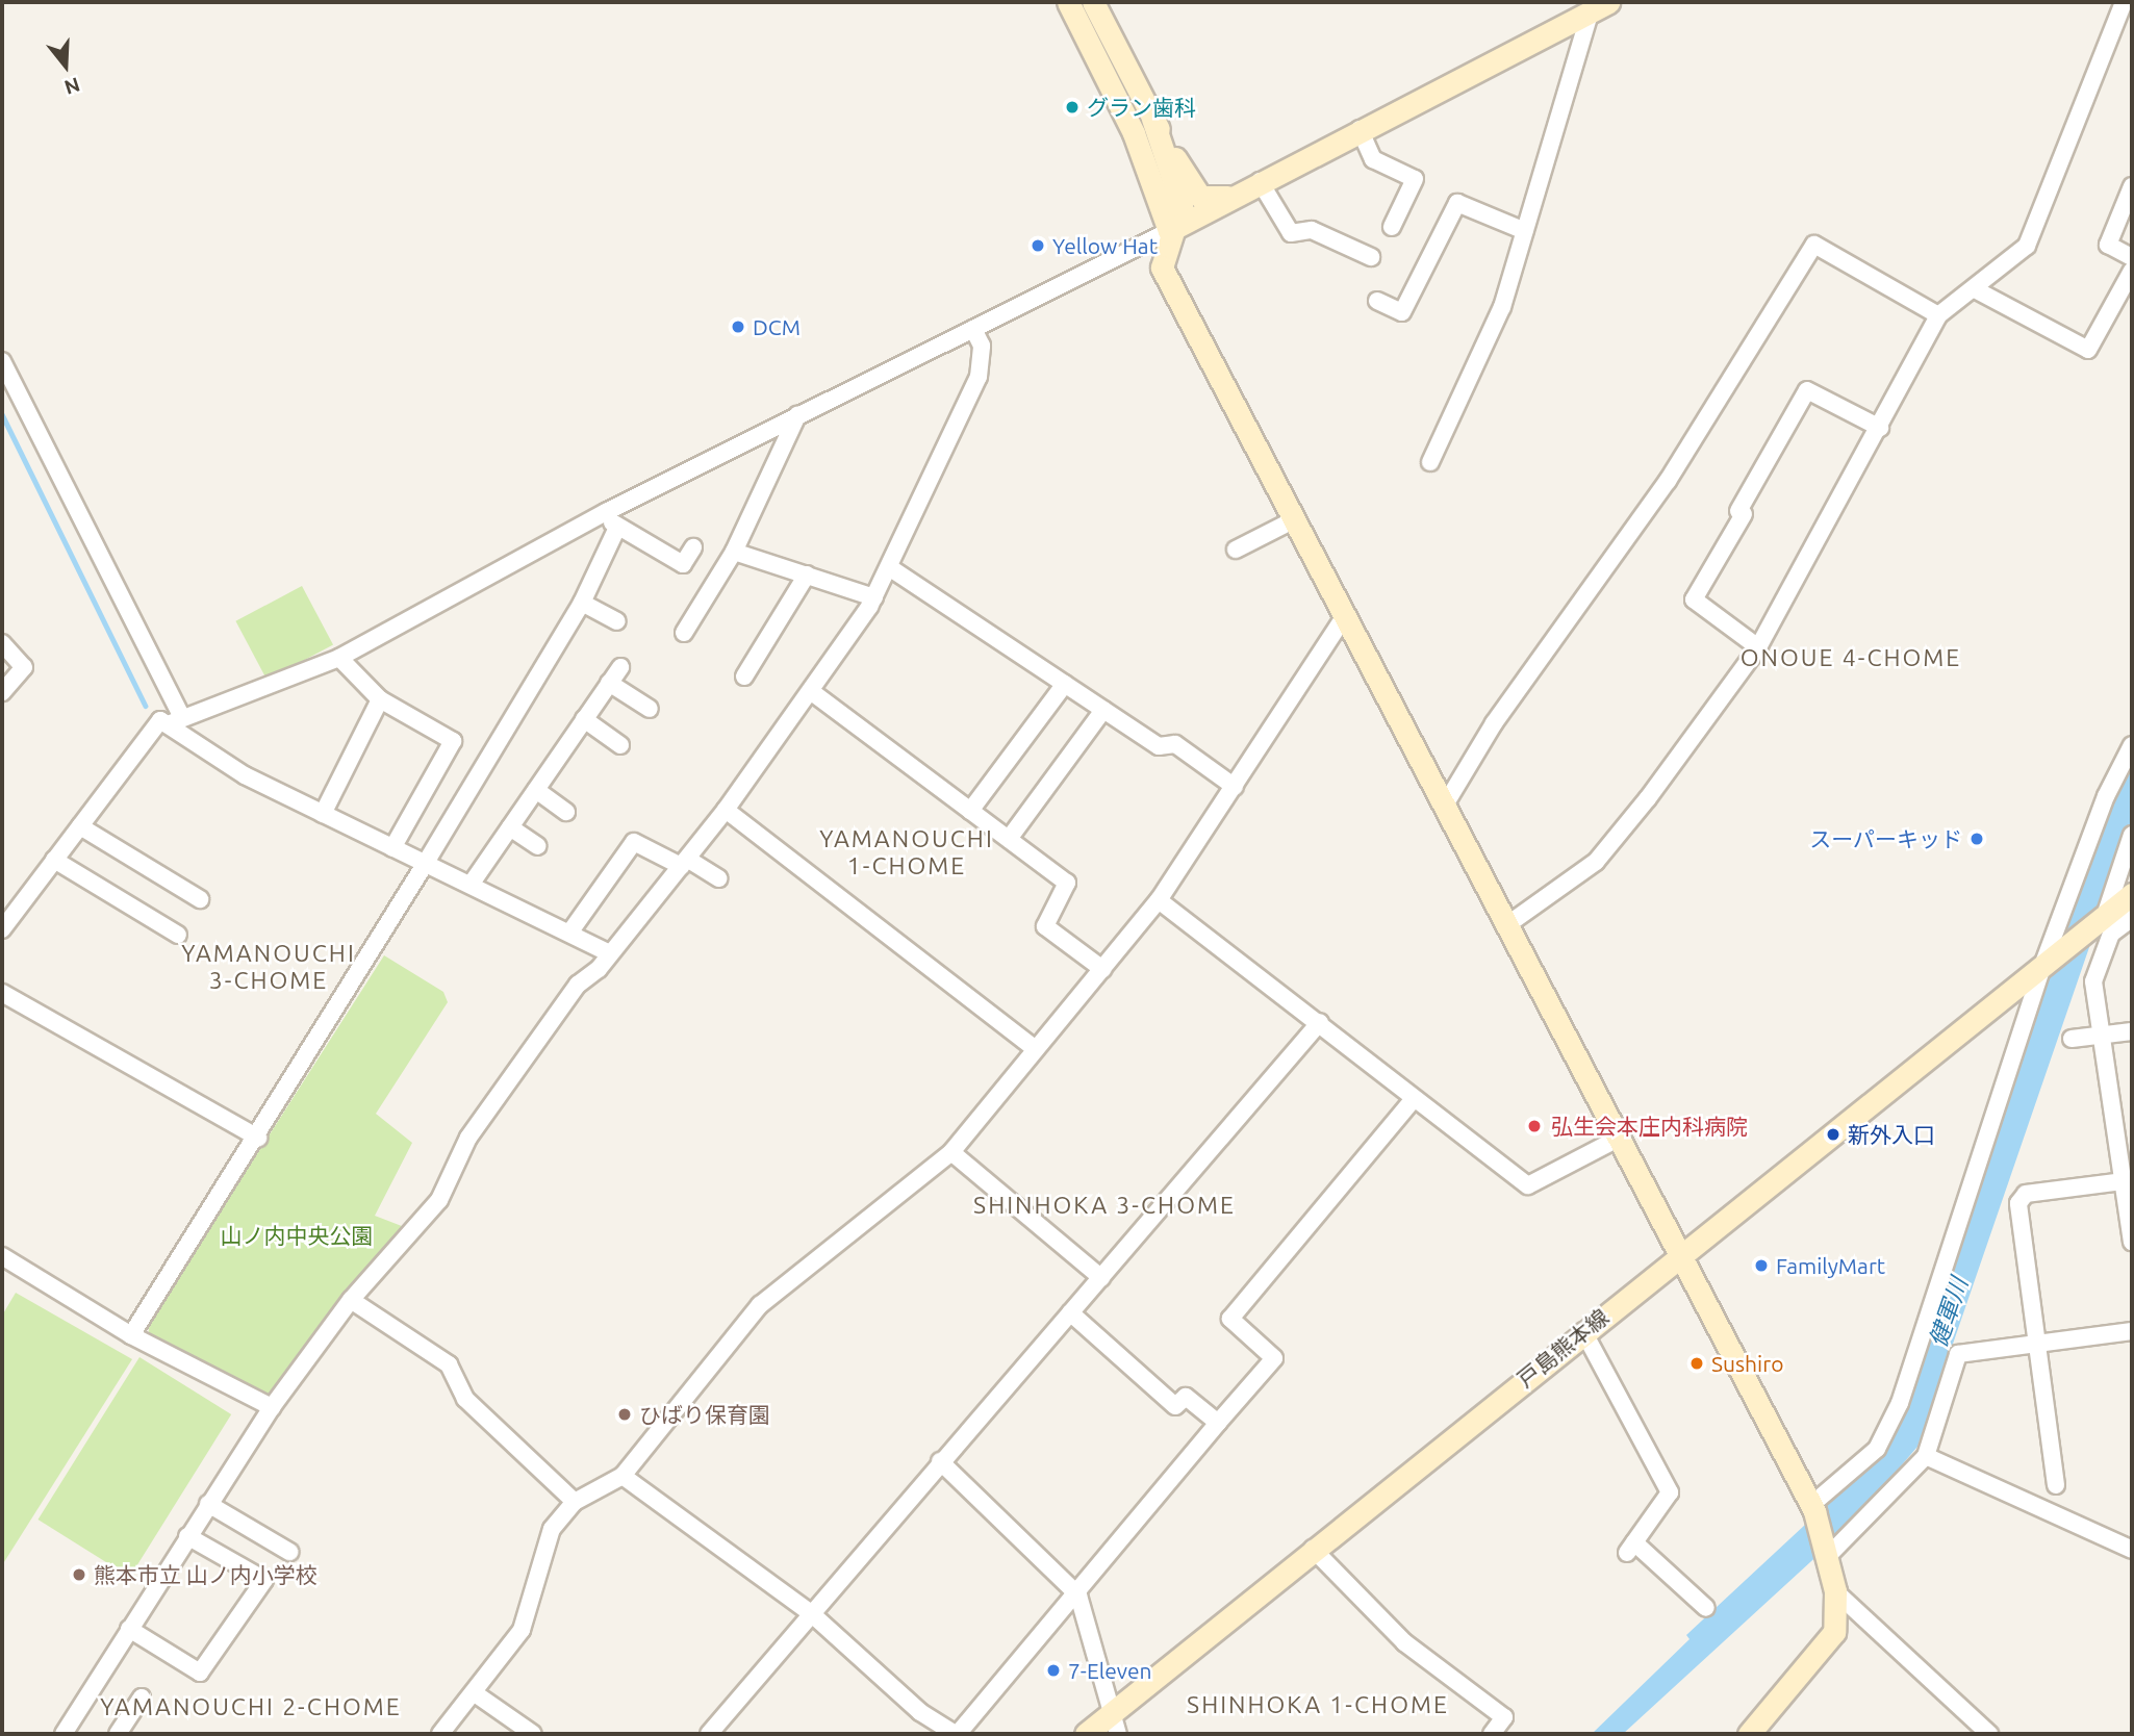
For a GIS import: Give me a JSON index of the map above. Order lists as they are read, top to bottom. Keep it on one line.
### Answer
{"streets":{"street":["戸島熊本線"]},"districts":["ONOUE 4-CHOME","YAMANOUCHI 1-CHOME","YAMANOUCHI 3-CHOME","SHINHOKA 3-CHOME","SHINHOKA 1-CHOME","YAMANOUCHI 2-CHOME"],"water":["健軍川"],"parks":["山ノ内中央公園"],"places":["グラン歯科","Yellow Hat","DCM","スーパーキッド","弘生会本庄内科病院","新外入口","FamilyMart","Sushiro","ひばり保育園","熊本市立 山ノ内小学校","7-Eleven"],"north":"bottom"}
